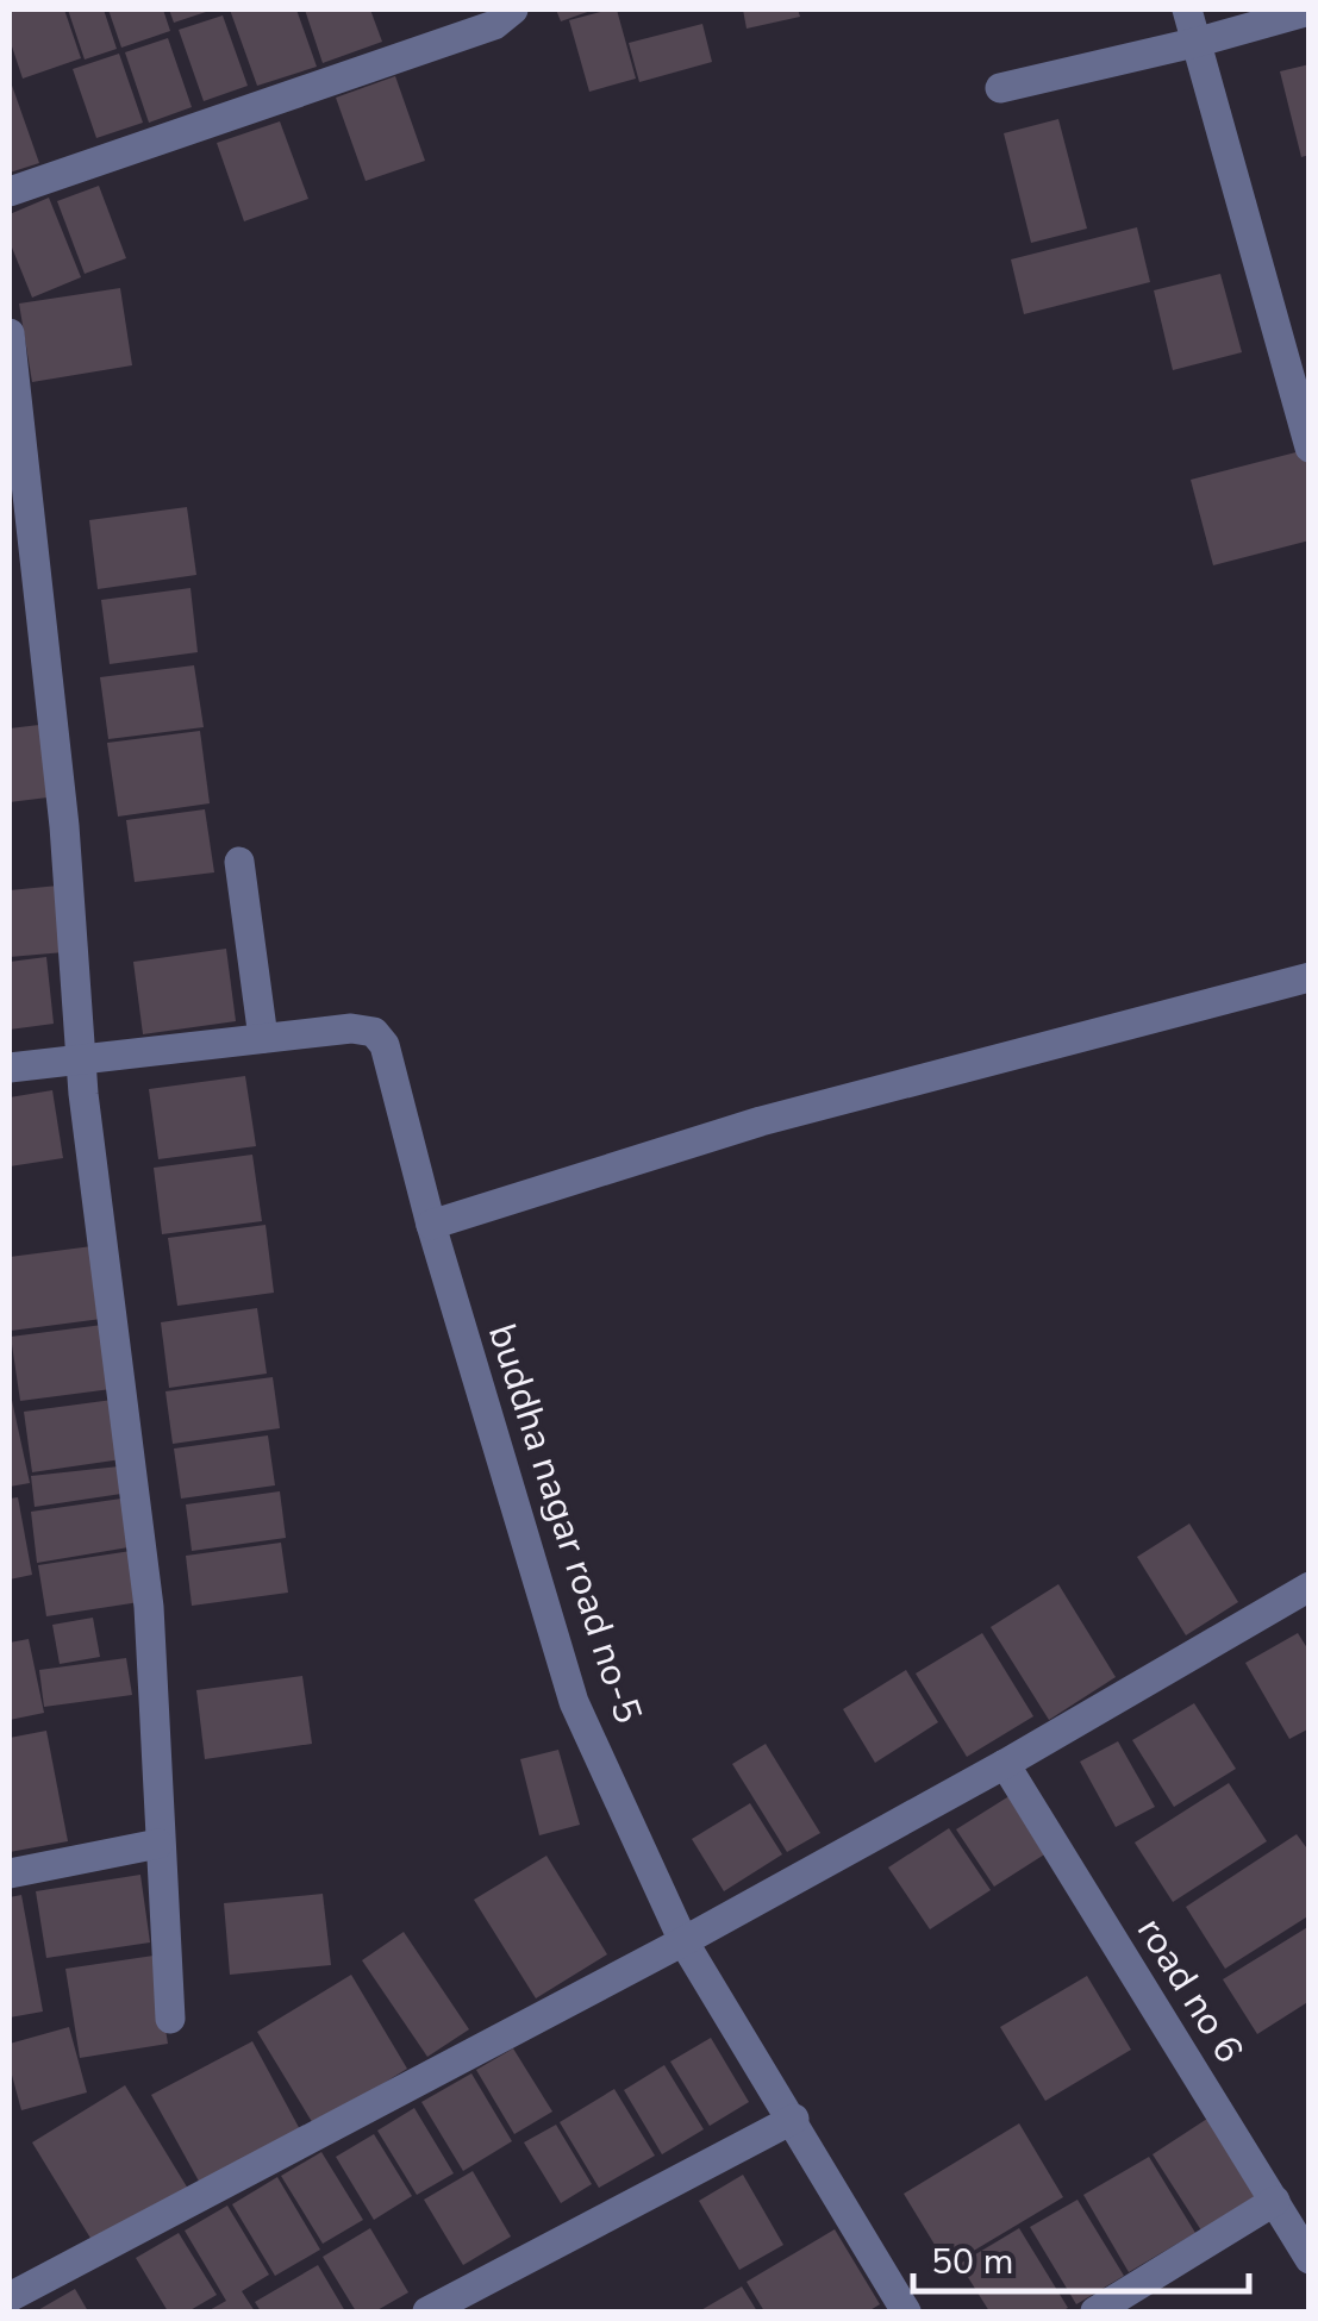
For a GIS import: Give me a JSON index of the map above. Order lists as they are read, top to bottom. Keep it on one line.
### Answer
{"streets":{"street":["buddha nagar road no-5","road no 6"]},"scale_bar":"50 m"}
